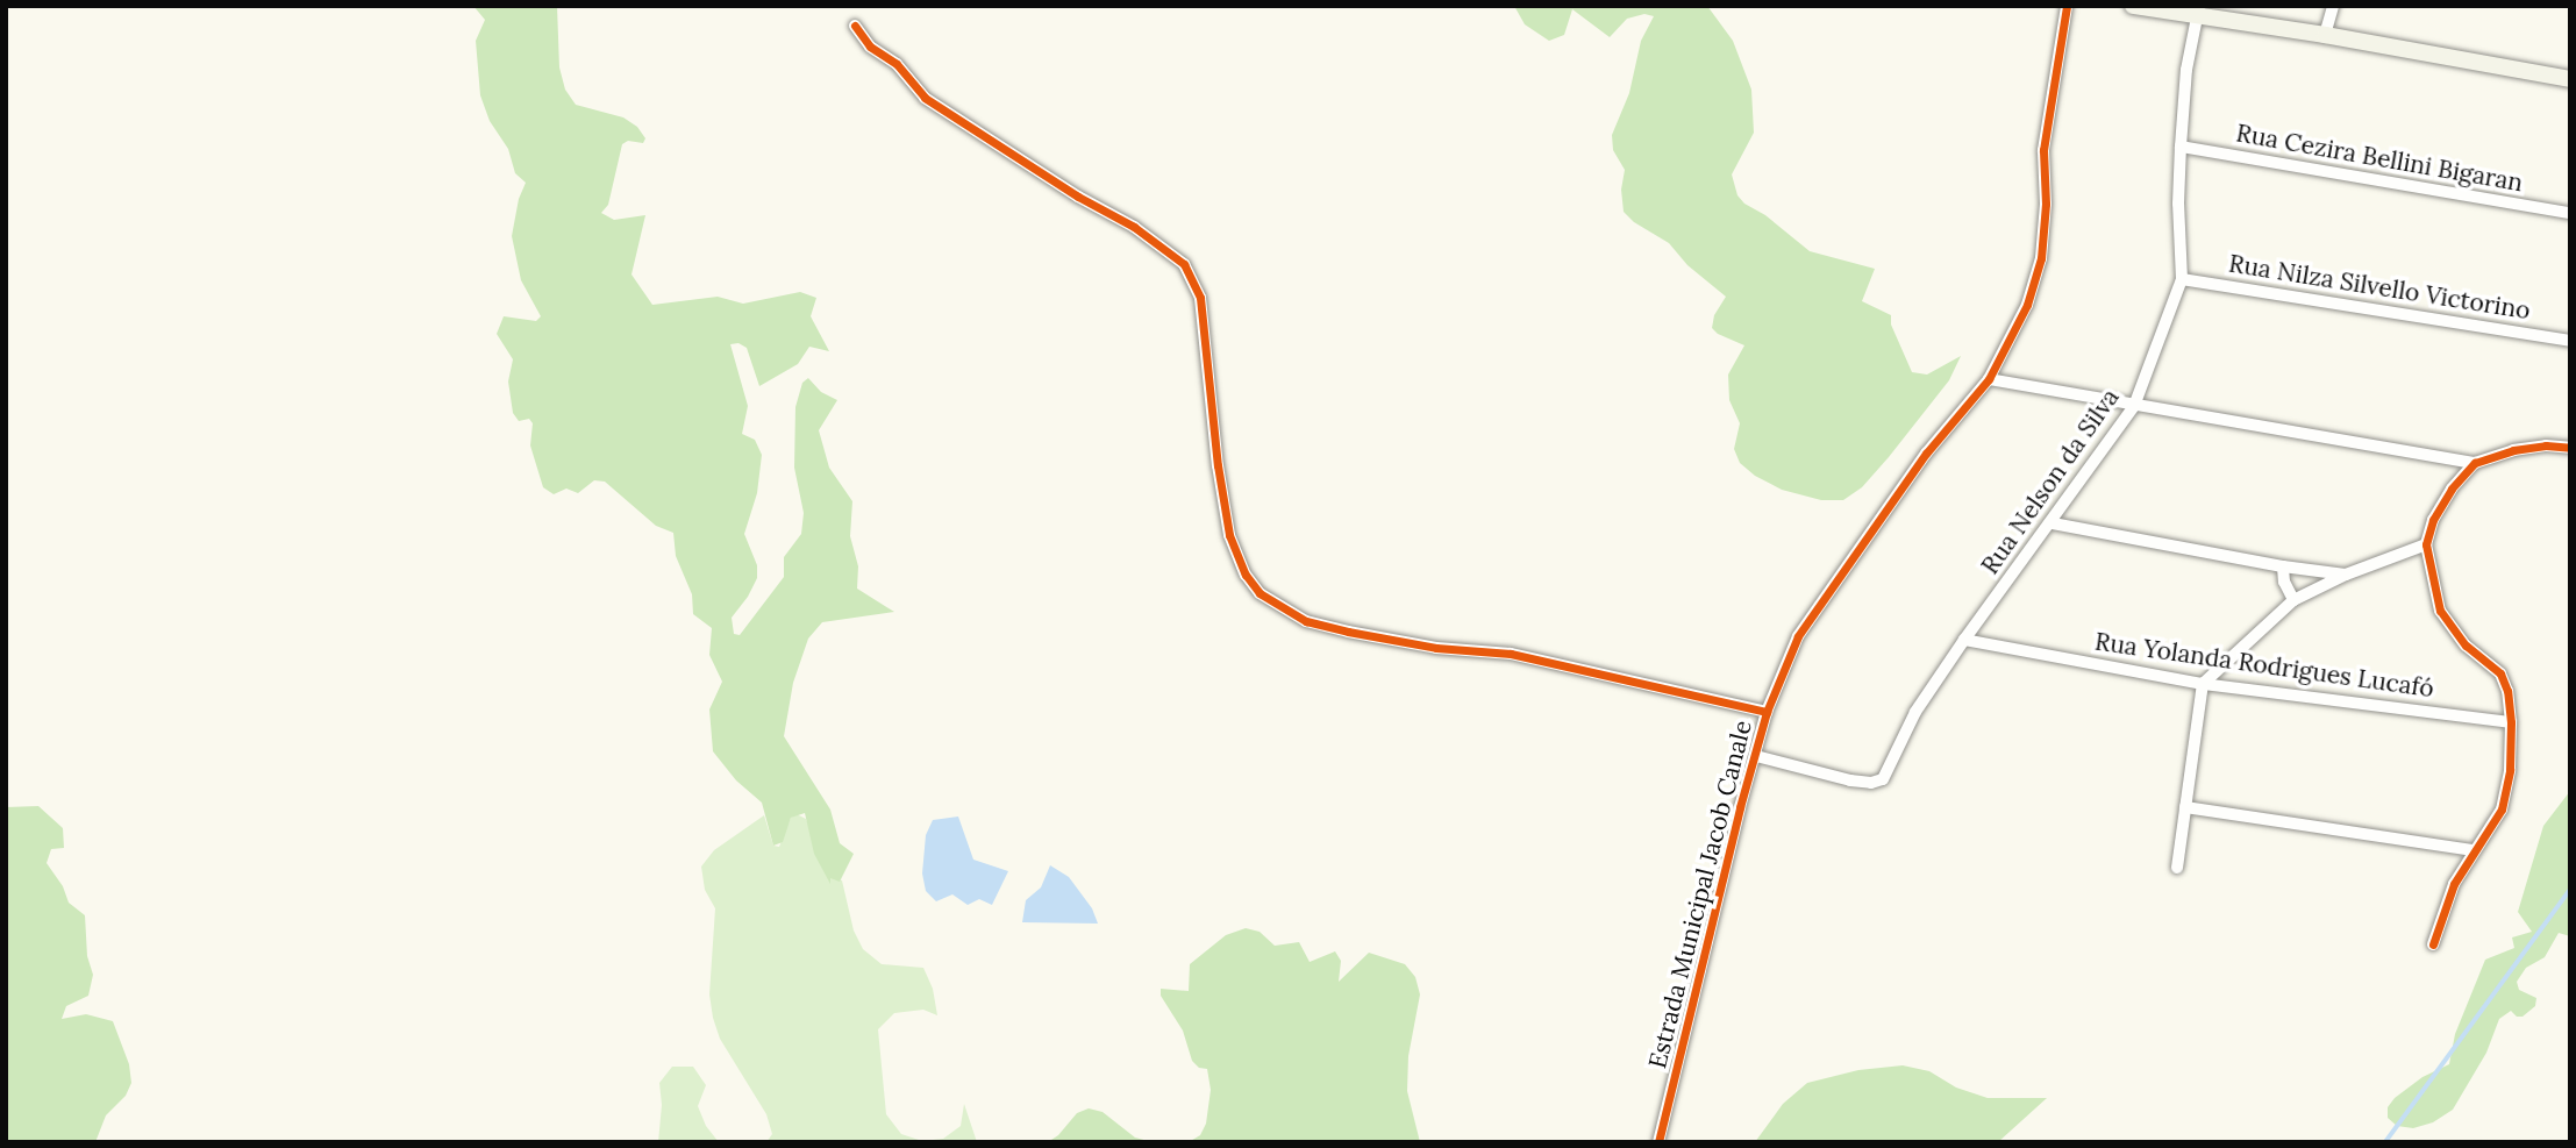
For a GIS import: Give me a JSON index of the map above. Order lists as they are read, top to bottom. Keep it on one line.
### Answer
{"streets":{"street":["Rua Cezira Bellini Bigaran","Rua Nilza Silvello Victorino","Rua Nelson da Silva","Rua Yolanda Rodrigues Lucafó","Estrada Municipal Jacob Canale"]},"crossings":[["Rua Cezira Bellini Bigaran","Rua Nelson da Silva"],["Rua Nilza Silvello Victorino","Rua Nelson da Silva"],["Rua Nelson da Silva","Rua Yolanda Rodrigues Lucafó"],["Rua Nelson da Silva","Estrada Municipal Jacob Canale"]]}
